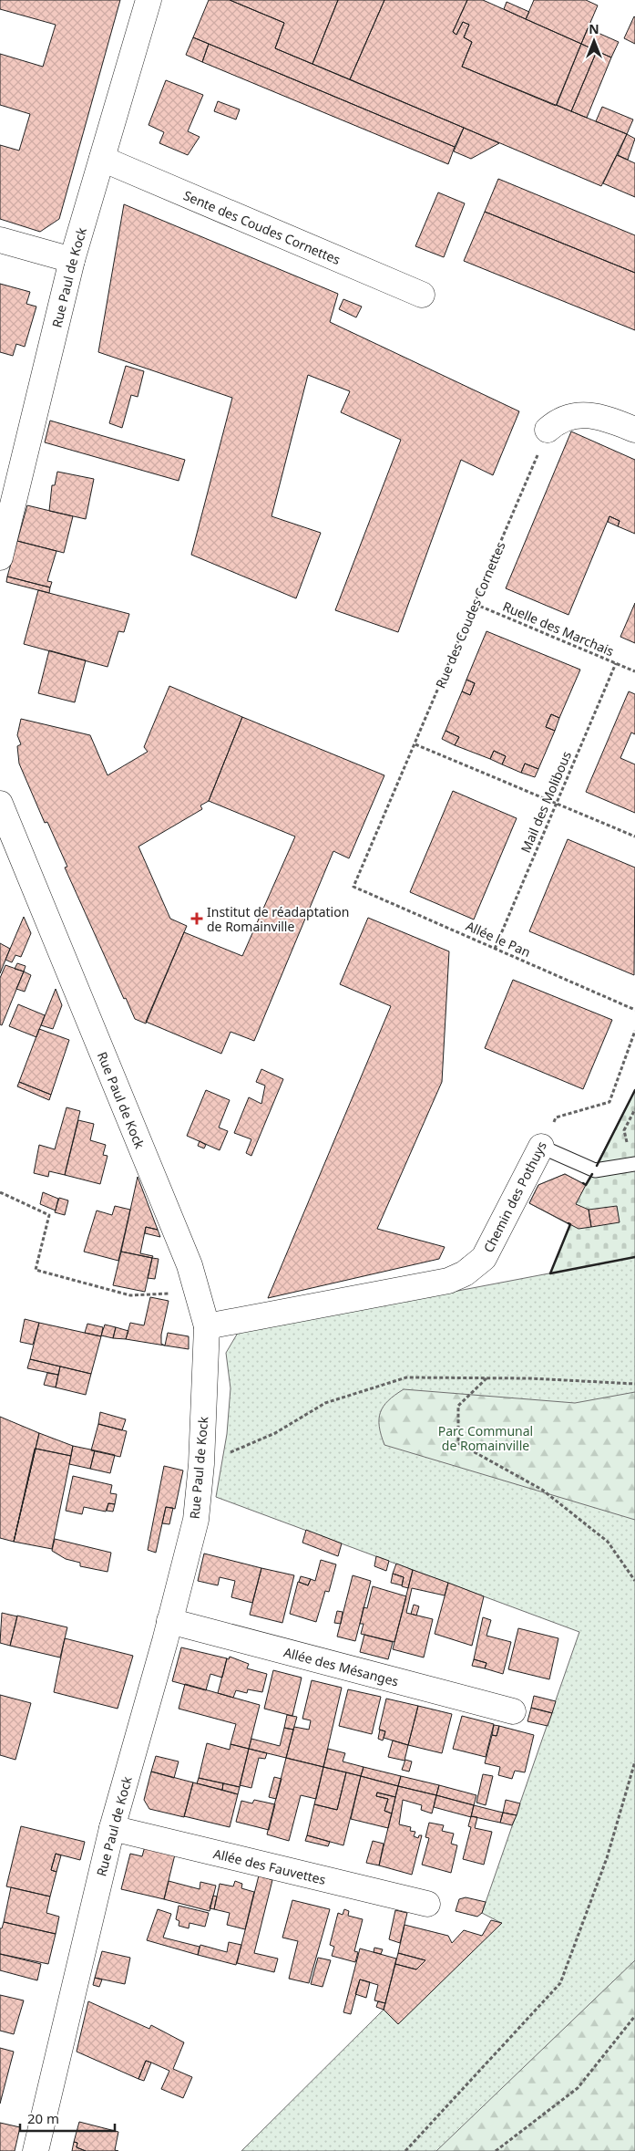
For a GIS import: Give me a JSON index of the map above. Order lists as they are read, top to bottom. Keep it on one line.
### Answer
{"streets":{"street":["Sente des Coudes Cornettes","Rue Paul de Kock","Chemin des Pothuys","Allée des Mésanges","Allée des Fauvettes"],"path":["Rue des Coudes Cornettes","Ruelle des Marchais","Mail des Molibous","Allée le Pan"]},"crossings":[["Sente des Coudes Cornettes","Rue Paul de Kock"],["Rue Paul de Kock","Chemin des Pothuys"],["Rue Paul de Kock","Allée des Mésanges"],["Rue Paul de Kock","Allée des Fauvettes"],["Rue des Coudes Cornettes","Ruelle des Marchais"],["Rue des Coudes Cornettes","Allée le Pan"],["Ruelle des Marchais","Mail des Molibous"],["Mail des Molibous","Allée le Pan"]],"parks":["Parc Communal de Romainville"],"places":{"health":["Institut de réadaptation de Romainville"]},"scale_bar":"20 m","north":"top"}
